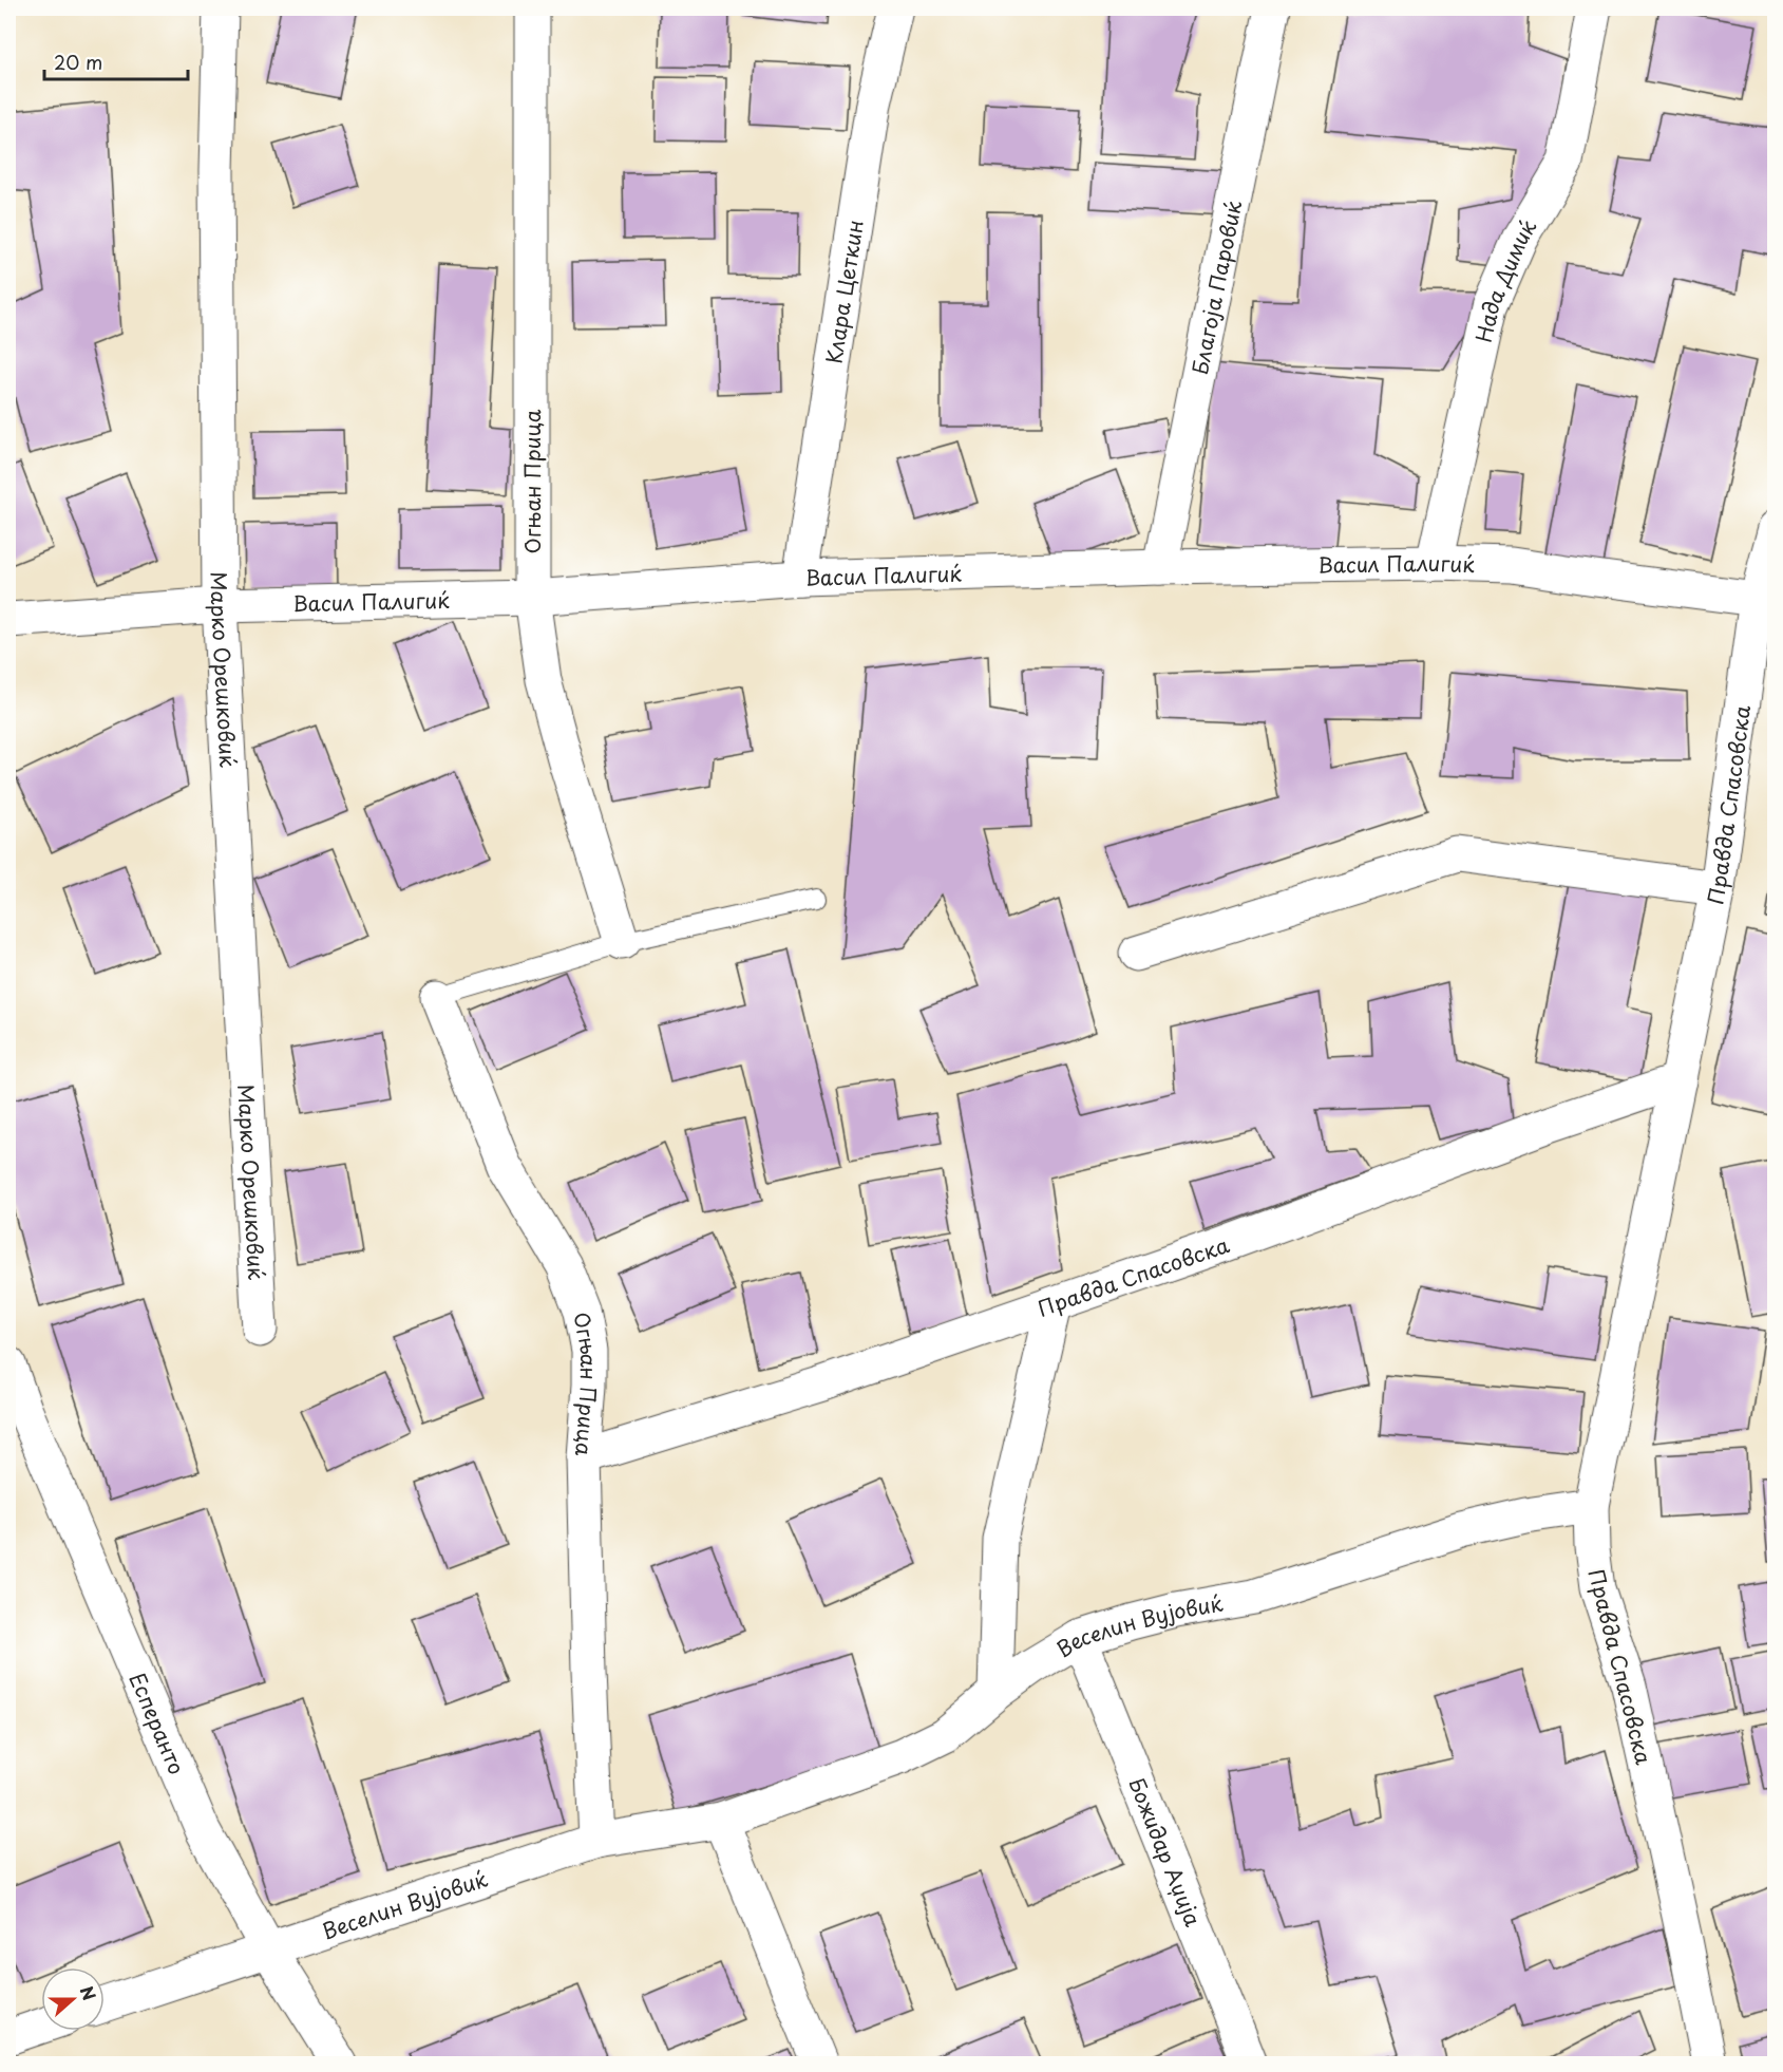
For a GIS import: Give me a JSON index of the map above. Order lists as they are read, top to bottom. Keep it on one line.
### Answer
{"streets":{"street":["Нада Димиќ","Благоја Паровиќ","Клара Цеткин","Огњан Прица","Васил Палигиќ","Марко Орешковиќ","Правда Спасовска","Веселин Вујовиќ","Есперанто","Божидар Аџија"]},"crossings":[["Нада Димиќ","Васил Палигиќ"],["Благоја Паровиќ","Васил Палигиќ"],["Клара Цеткин","Васил Палигиќ"],["Огњан Прица","Васил Палигиќ"],["Огњан Прица","Правда Спасовска"],["Огњан Прица","Веселин Вујовиќ"],["Васил Палигиќ","Марко Орешковиќ"],["Васил Палигиќ","Правда Спасовска"],["Правда Спасовска","Веселин Вујовиќ"],["Веселин Вујовиќ","Есперанто"],["Веселин Вујовиќ","Божидар Аџија"]],"scale_bar":"20 m","north":"right"}
